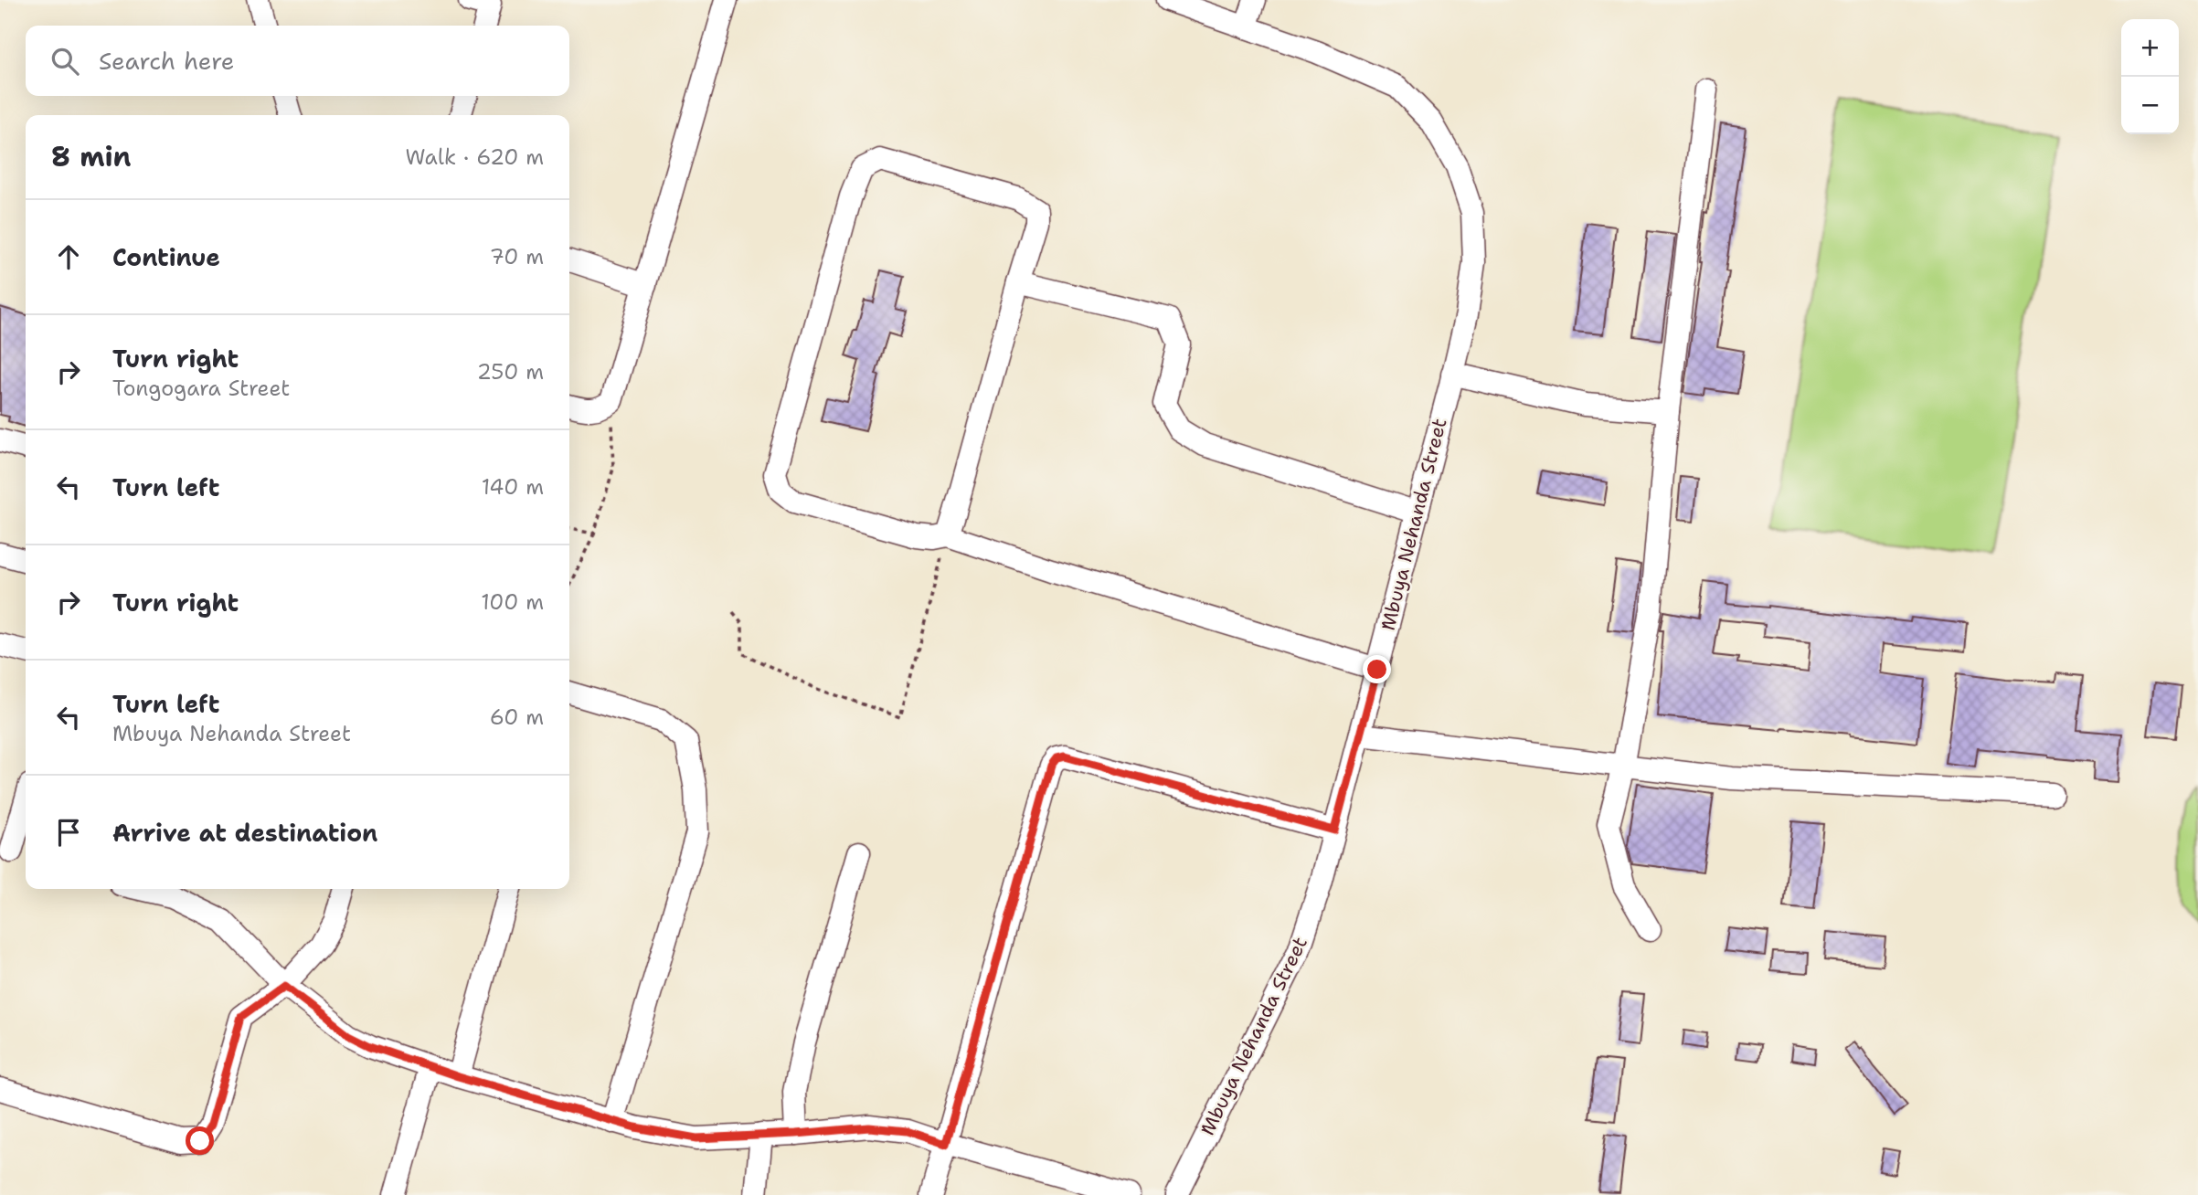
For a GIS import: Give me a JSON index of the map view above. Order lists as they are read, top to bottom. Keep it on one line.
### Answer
{"streets":{"street":["Mbuya Nehanda Street"]},"page":{"map_buttons":["+","−"],"search":"Search here","heading":["8 min","Walk · 620 m"],"list":[["Continue","70 m"],["Turn right","Tongogara Street","250 m"],["Turn left","140 m"],["Turn right","100 m"],["Turn left","Mbuya Nehanda Street","60 m"],"Arrive at destination"]}}
